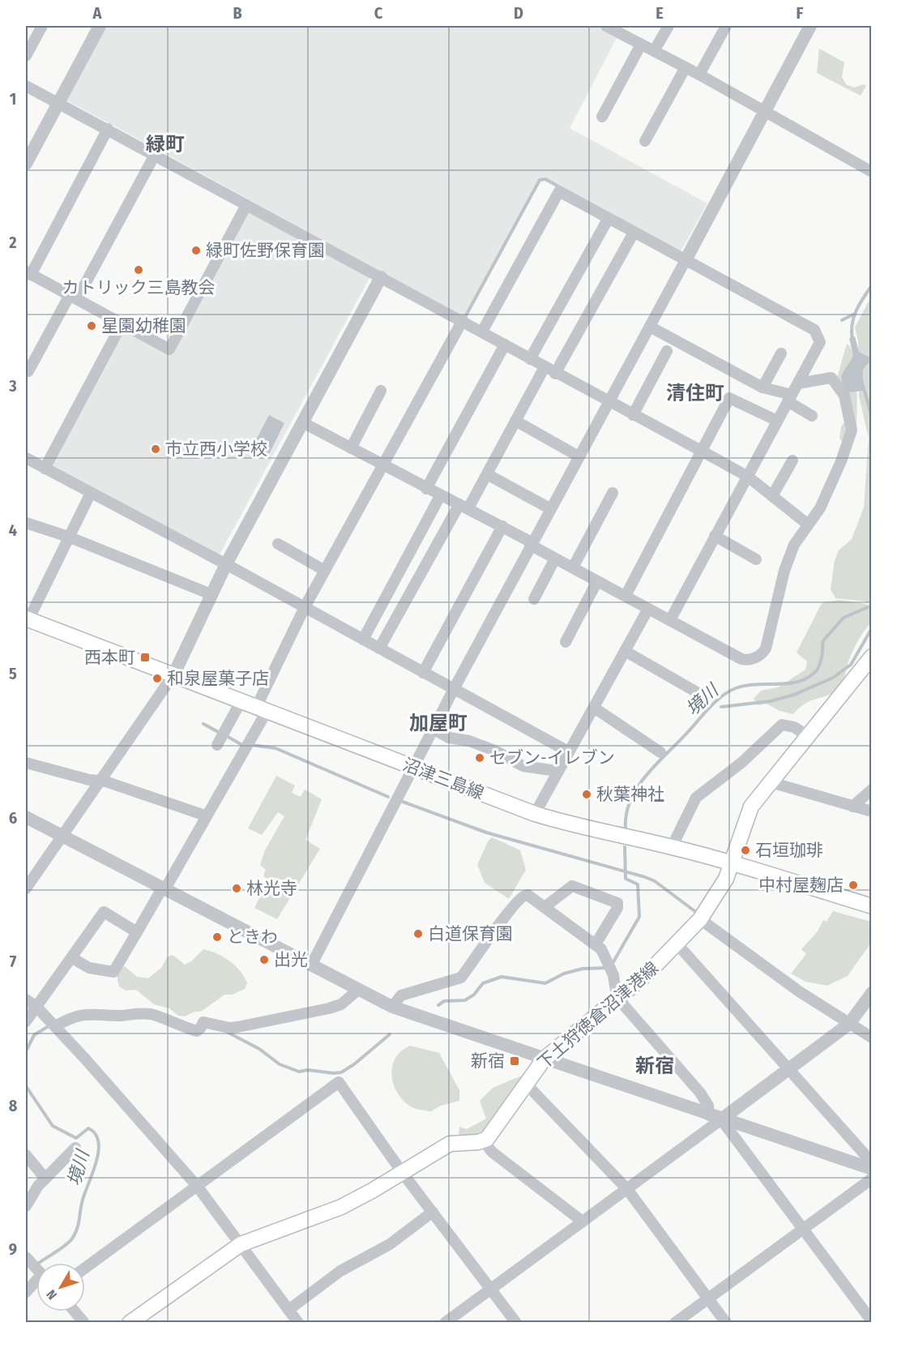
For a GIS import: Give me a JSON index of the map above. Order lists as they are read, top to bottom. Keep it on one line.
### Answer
{"streets":{"main road":["沼津三島線","下土狩徳倉沼津港線"]},"crossings":[["沼津三島線","下土狩徳倉沼津港線"]],"districts":["緑町","清住町","加屋町","新宿"],"water":["境川"],"places":{"other":["緑町佐野保育園","カトリック三島教会","星園幼稚園","市立西小学校","和泉屋菓子店","セブン-イレブン","秋葉神社","石垣珈琲","中村屋麹店","林光寺","白道保育園","ときわ","出光"],"transit":["西本町","新宿"]},"north":"bottom left","grid":{"columns":["A","B","C","D","E","F"],"rows":["1","2","3","4","5","6","7","8","9"]}}
